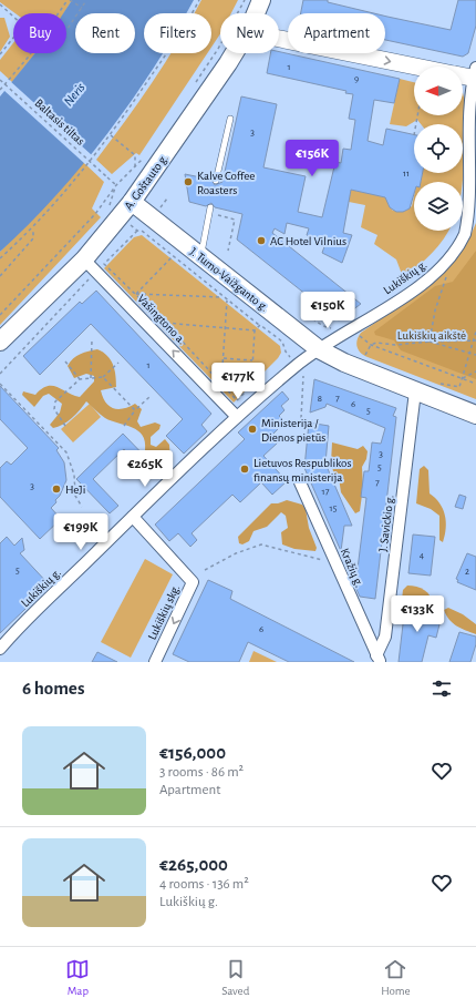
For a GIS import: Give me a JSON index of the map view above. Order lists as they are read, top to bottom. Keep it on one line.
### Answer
{"streets":{"main road":["A. Goštauto g.","J. Tumo-Vaižganto g."],"street":["Lukiškių g.","Vašingtono a.","J. Savickio g.","Kražių g.","Lukiškių skg."],"path":["Baltasis tiltas"]},"crossings":[["A. Goštauto g.","J. Tumo-Vaižganto g."],["A. Goštauto g.","Vašingtono a."],["Lukiškių g.","J. Tumo-Vaižganto g."],["Lukiškių g.","Vašingtono a."],["Lukiškių g.","Lukiškių skg."],["J. Tumo-Vaižganto g.","J. Savickio g."],["J. Savickio g.","Kražių g."]],"one_way":["Vašingtono a.","Lukiškių skg."],"water":["Neris"],"parks":["Lukiškių aikštė"],"places":["Kalve Coffee Roasters","AC Hotel Vilnius","Ministerija / Dienos pietūs","Lietuvos Respublikos finansų ministerija","HeJi"],"house_numbers":["1","9","3","11","1","8","7","6","5","3","5","7","3","17","15","4","5","2","6"],"north":"left","page":{"chip":["Buy","Rent","Filters","New","Apartment"],"price":["€156K","€150K","€177K","€265K","€199K","€133K"],"heading":"6 homes","list":[{"name":"€156,000","note":"3 rooms · 86 m² · Apartment"},{"name":"€265,000","note":"4 rooms · 136 m² · Lukiškių g."}],"tabs":["Map","Saved","Home"]}}
